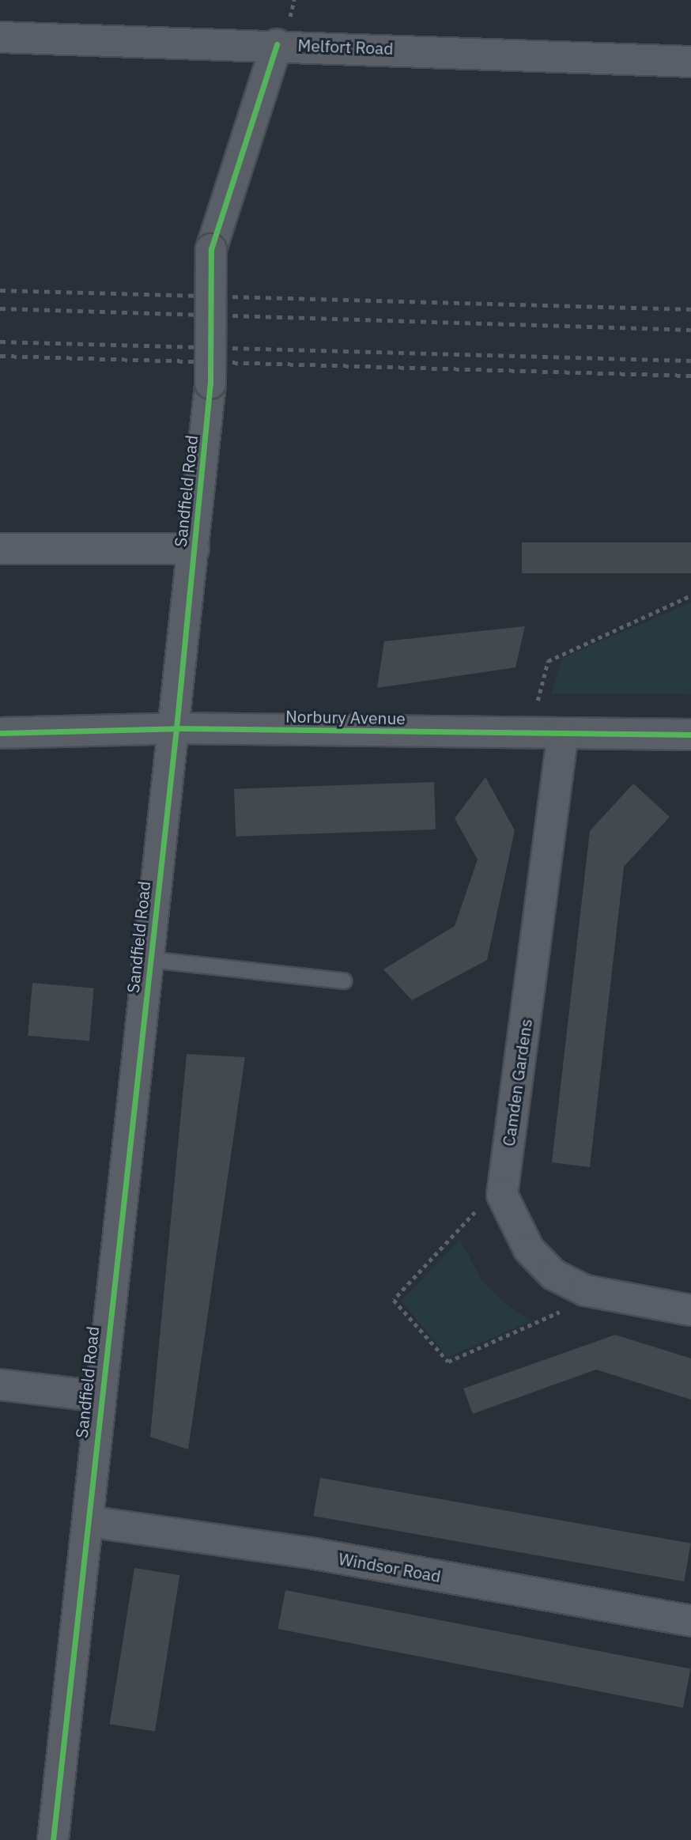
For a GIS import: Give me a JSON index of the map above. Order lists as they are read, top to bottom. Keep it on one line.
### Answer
{"streets":{"street":["Melfort Road","Sandfield Road","Norbury Avenue","Camden Gardens","Windsor Road"]},"crossings":[["Melfort Road","Sandfield Road"],["Sandfield Road","Norbury Avenue"],["Sandfield Road","Windsor Road"],["Norbury Avenue","Camden Gardens"]]}
